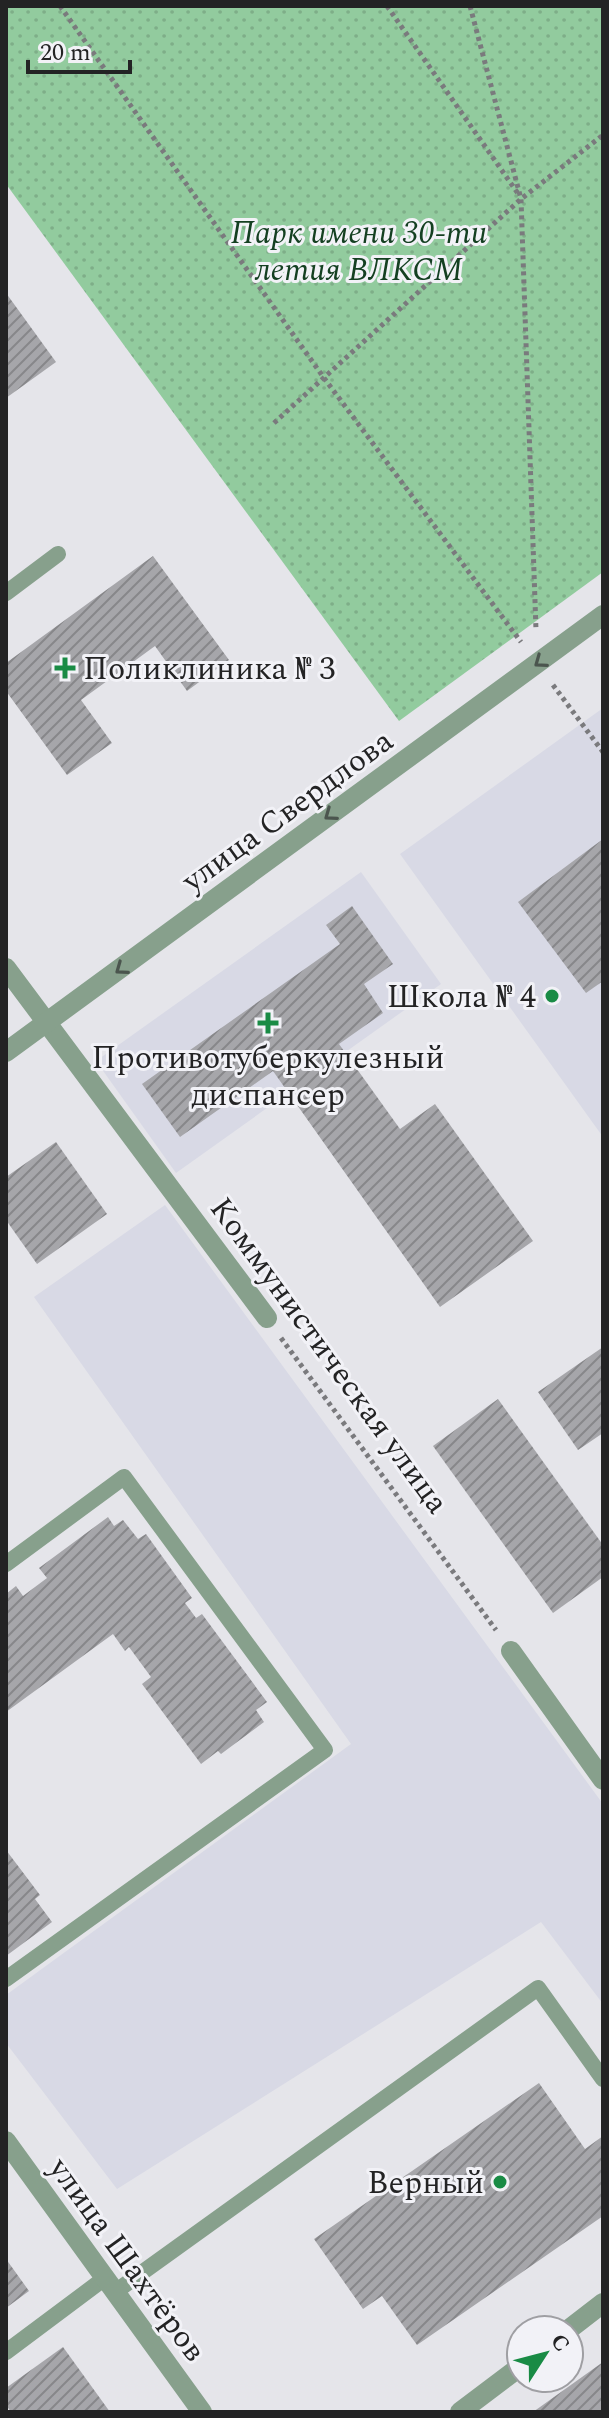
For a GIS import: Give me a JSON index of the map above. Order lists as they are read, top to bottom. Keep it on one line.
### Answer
{"streets":{"street":["улица Свердлова","Коммунистическая улица","улица Шахтёров"]},"crossings":[["улица Свердлова","Коммунистическая улица"]],"one_way":["улица Свердлова"],"parks":["Парк имени 30-ти летия ВЛКСМ"],"places":{"health":["Поликлиника № 3","Противотуберкулезный диспансер"],"other":["Школа № 4","Верный"]},"scale_bar":"20 m","north":"top right"}
